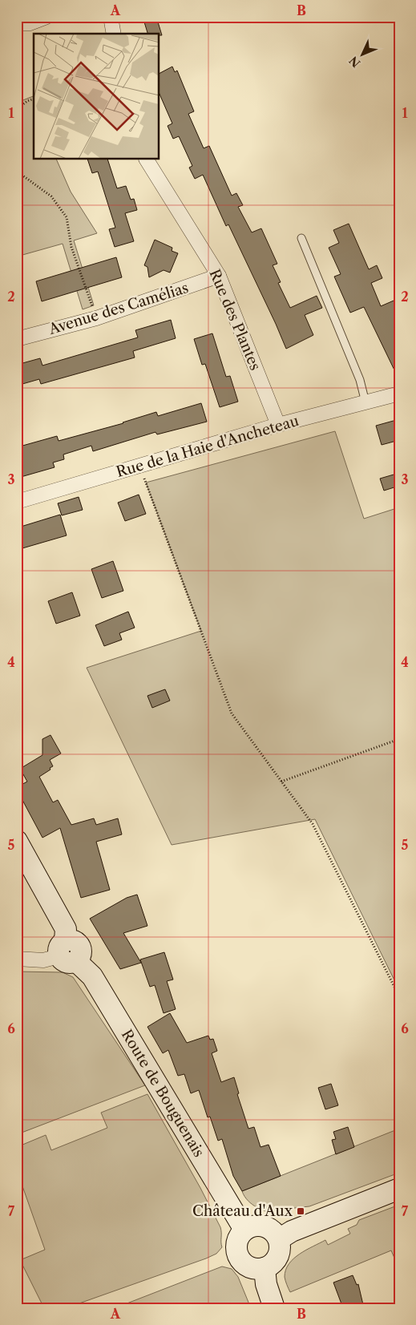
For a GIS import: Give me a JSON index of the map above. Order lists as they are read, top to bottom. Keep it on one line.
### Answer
{"streets":{"street":["Avenue des Camélias","Rue des Plantes","Rue de la Haie d'Ancheteau","Route de Bouguenais"]},"crossings":[["Avenue des Camélias","Rue des Plantes"],["Rue des Plantes","Rue de la Haie d'Ancheteau"]],"places":{"transit":["Château d'Aux"]},"north":"bottom left","grid":{"columns":["A","B"],"rows":["1","2","3","4","5","6","7"]}}
